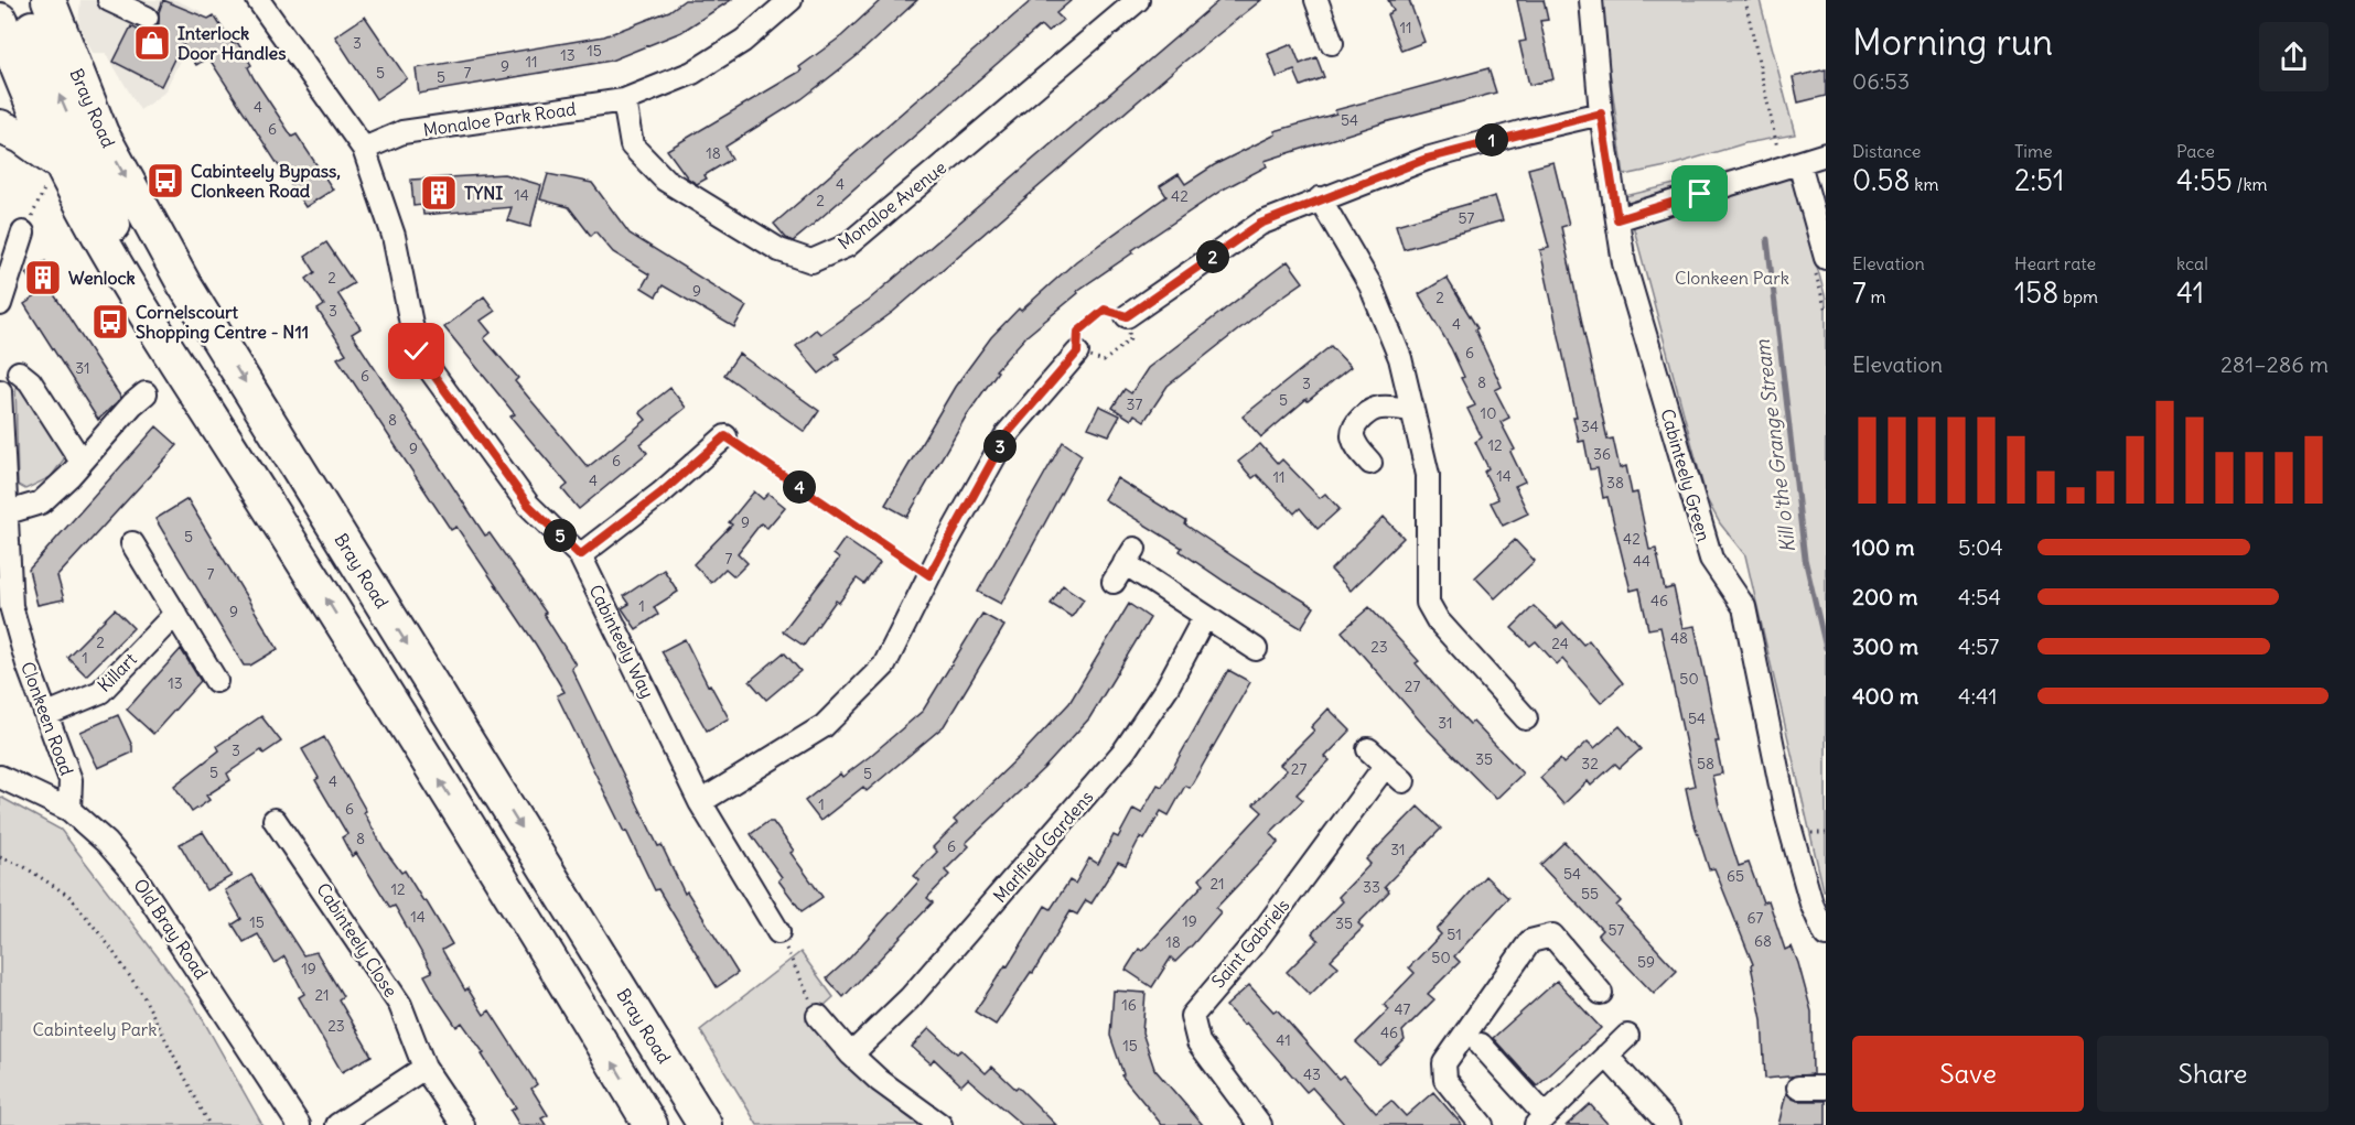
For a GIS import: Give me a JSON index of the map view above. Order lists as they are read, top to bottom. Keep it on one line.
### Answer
{"streets":{"highway":["Bray Road"],"street":["Monaloe Park Road","Monaloe Avenue","Cabinteely Green","Cabinteely Way","Killart","Clonkeen Road","Marlfield Gardens","Old Bray Road","Cabinteely Close","Saint Gabriels"]},"crossings":[["Monaloe Park Road","Monaloe Avenue"],["Monaloe Park Road","Cabinteely Way"],["Killart","Clonkeen Road"],["Clonkeen Road","Old Bray Road"]],"water":["Kill o'the Grange Stream"],"parks":["Clonkeen Park","Cabinteely Park"],"places":{"shop":["Interlock Door Handles"],"bus stop":["Cabinteely Bypass, Clonkeen Road","Cornelscourt Shopping Centre - N11"],"building":["TYNI","Wenlock"]},"house_numbers":["11","3","15","13","11","9","5","7","5","4","54","6","18","4","14","42","2","57","2","9","2","3","4","6","31","6","8","3","5","37","10","8","34","12","9","36","6","14","11","4","38","9","5","42","7","44","7","46","1","9","48","2","24","23","1","50","13","27","54","31","3","35","32","58","27","5","5","4","1","6","8","6","31","54","65","21","33","12","55","14","67","19","15","35","57","51","68","18","50","59","19","21","16","47","23","46","41","15","43"],"page":{"heading":["Morning run","06:53"],"stats":[["Distance","0.58 km"],["Time","2:51"],["Pace","4:55 /km"],["Elevation","7 m"],["Heart rate","158 bpm"],["kcal","41"]],"pins":["1","2","3","4","5"],"chart":["Elevation","281–286 m"],"list":[{"name":"100 m","note":"5:04"},{"name":"200 m","note":"4:54"},{"name":"300 m","note":"4:57"},{"name":"400 m","note":"4:41"}],"buttons":["Save","Share"]}}
